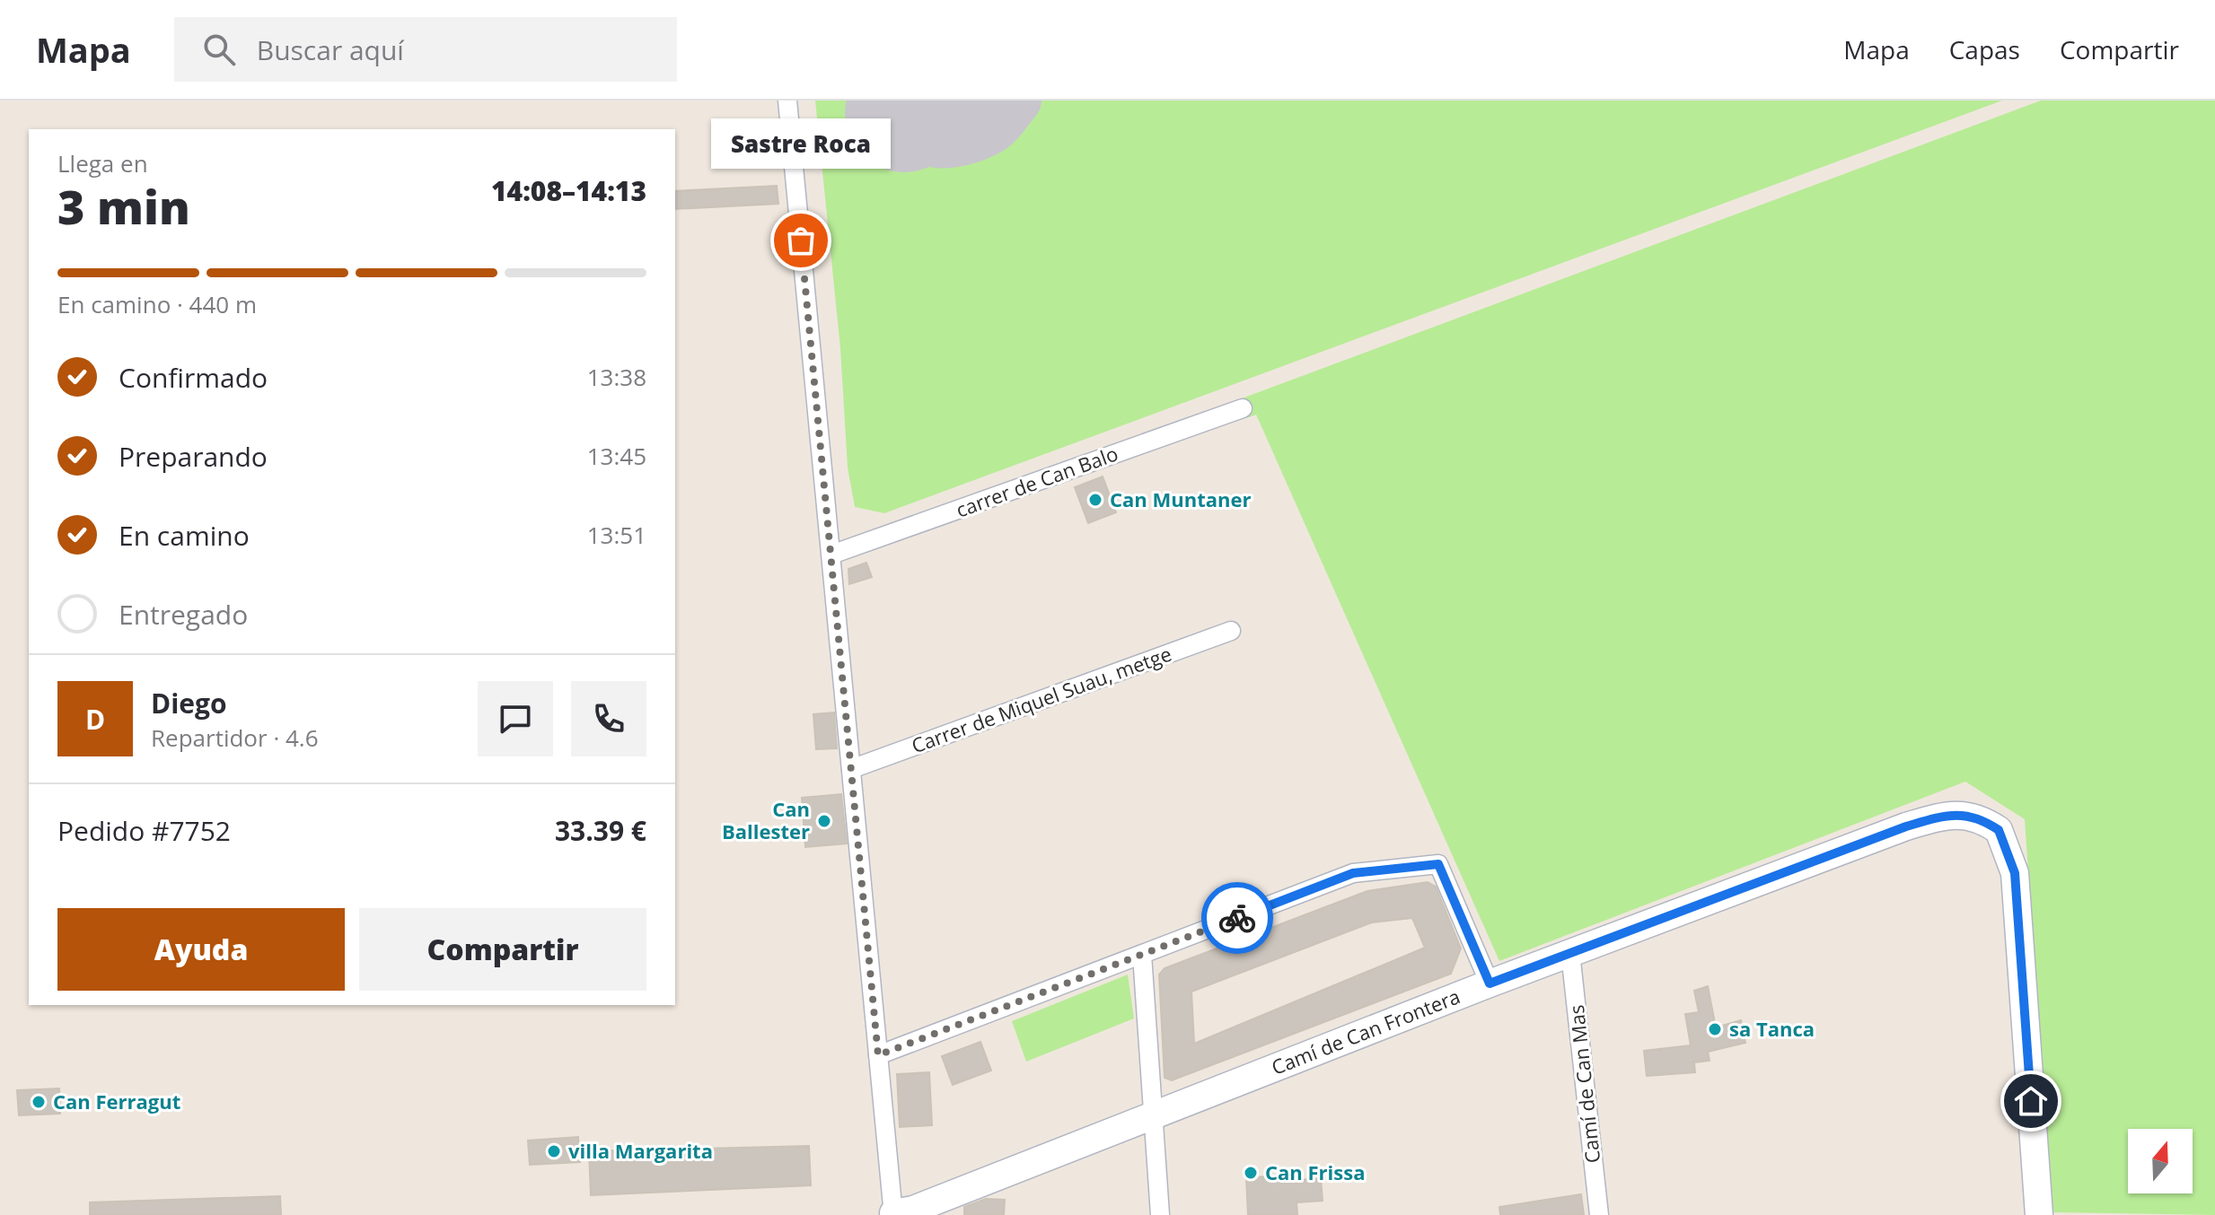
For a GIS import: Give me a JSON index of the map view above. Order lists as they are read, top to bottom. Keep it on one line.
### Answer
{"streets":{"street":["carrer de Can Balo","Carrer de Miquel Suau, metge","Camí de Can Frontera","Camí de Can Mas"]},"crossings":[["Camí de Can Frontera","Camí de Can Mas"]],"places":["Sastre Roca","Can Muntaner","Can Ballester","sa Tanca","Can Ferragut","villa Margarita","Can Frissa"],"north":"top","page":{"header":"Mapa","search":"Buscar aquí","nav":["Mapa","Capas","Compartir"],"bubble":"Sastre Roca","heading":["3 min","Llega en","14:08–14:13"],"panel":["Diego","Repartidor · 4.6","Pedido #7752","33.39 €"],"bar":"En camino · 440 m","list":[["Confirmado","13:38"],["Preparando","13:45"],["En camino","13:51"],"Entregado"],"round":"D","buttons":["Ayuda","Compartir"]}}
